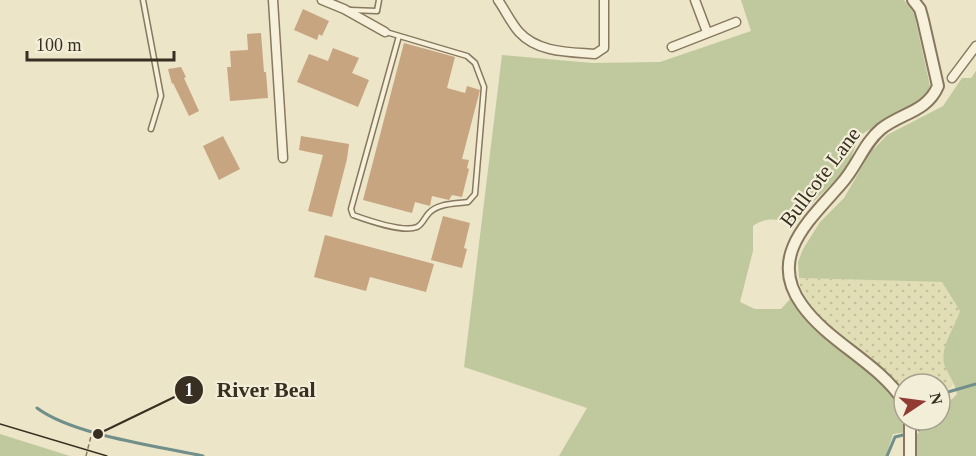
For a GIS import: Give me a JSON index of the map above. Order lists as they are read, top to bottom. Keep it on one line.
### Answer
{"streets":{"street":["Bullcote Lane"]},"places":["River Beal"],"scale_bar":"100 m","north":"right"}
